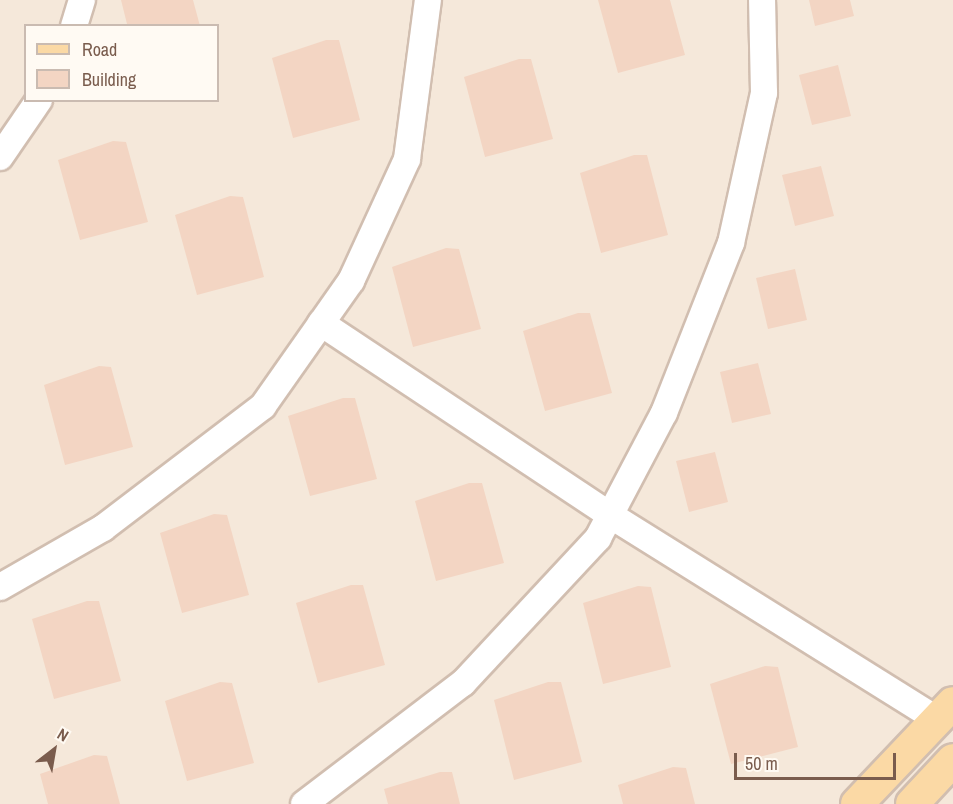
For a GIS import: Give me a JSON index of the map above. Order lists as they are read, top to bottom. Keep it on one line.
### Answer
{"legend":["Road","Building"],"scale_bar":"50 m","north":"top right"}
